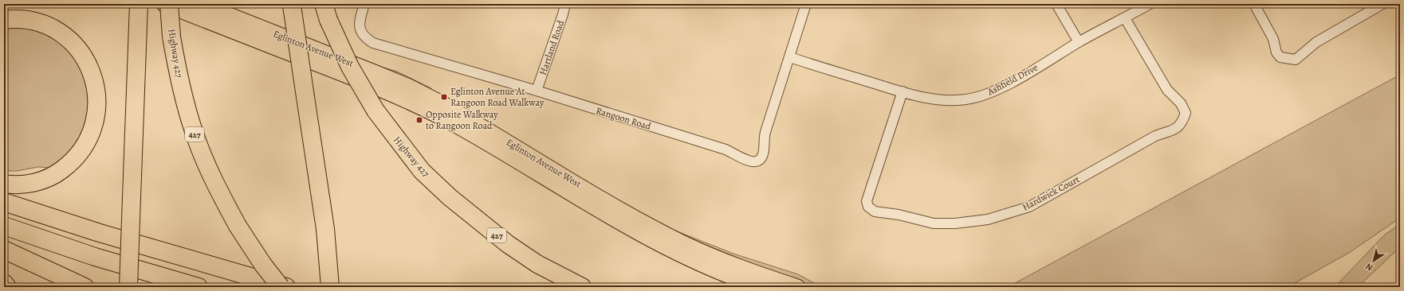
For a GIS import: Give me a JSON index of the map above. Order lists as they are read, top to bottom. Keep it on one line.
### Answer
{"streets":{"highway":["Highway 427","427"],"main road":["Eglinton Avenue West"],"street":["Hartland Road","Ashfield Drive","Rangoon Road","Hardwick Court"]},"crossings":[["Hartland Road","Rangoon Road"],["Ashfield Drive","Rangoon Road"],["Ashfield Drive","Hardwick Court"]],"places":{"transit":["Eglinton Avenue At Rangoon Road Walkway","Opposite Walkway to Rangoon Road"]},"north":"bottom left"}
